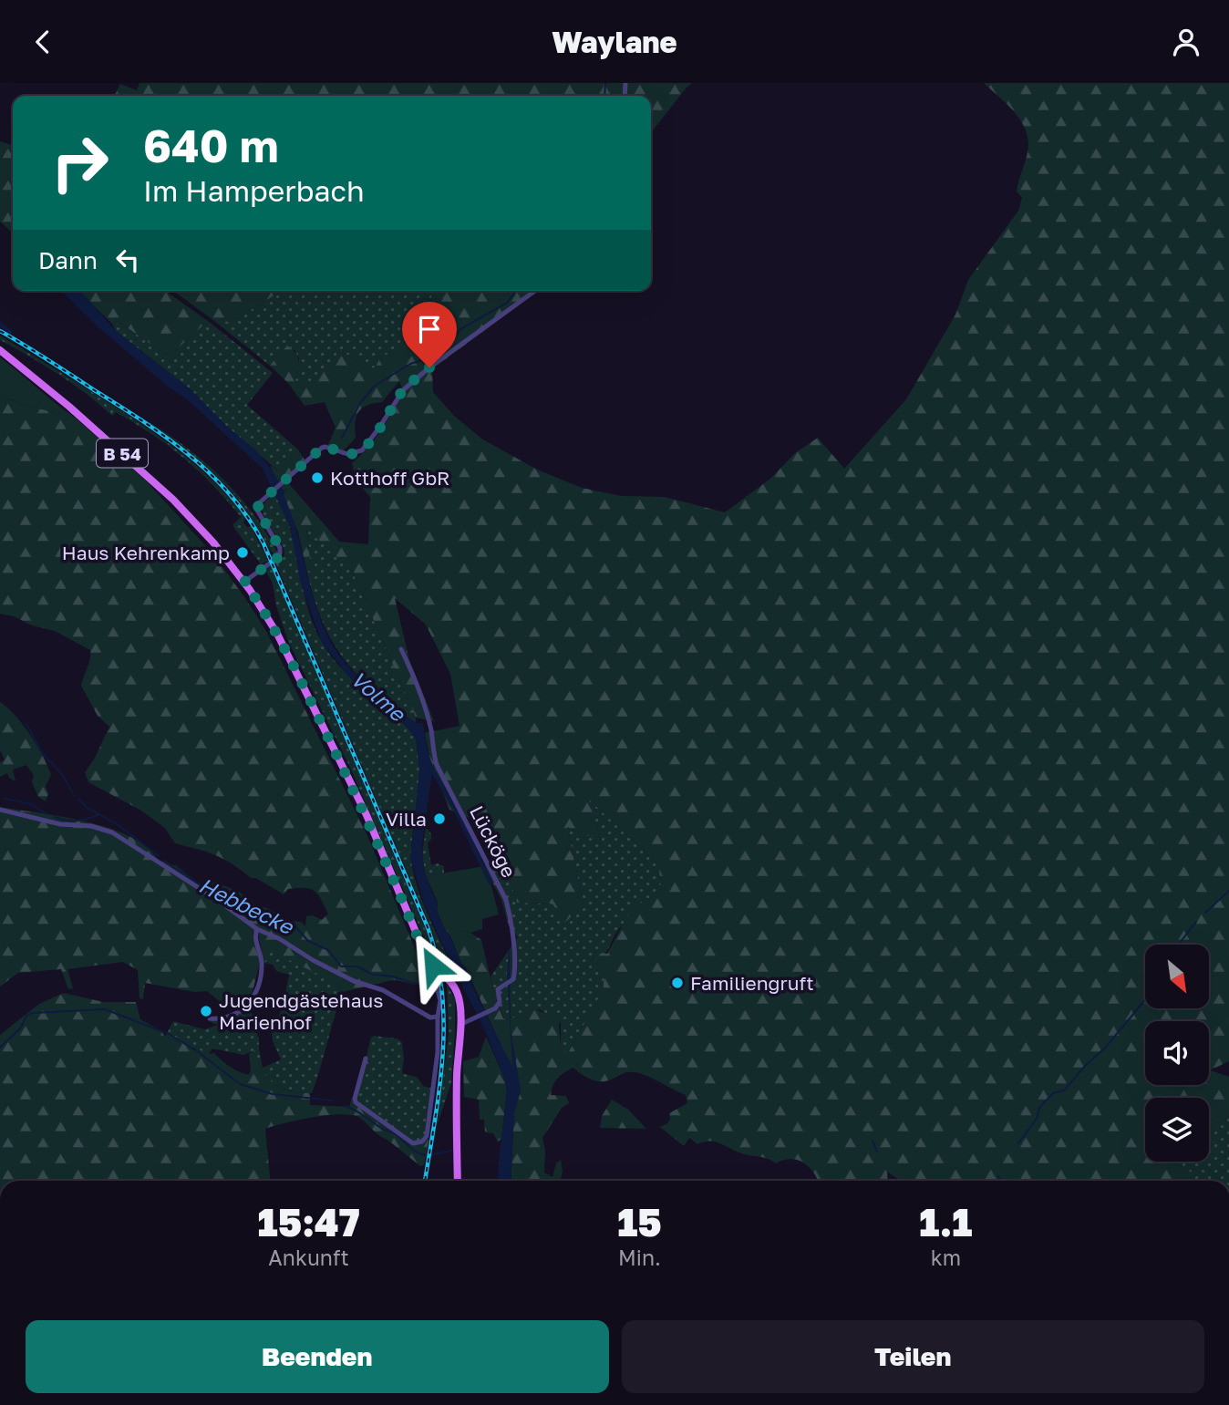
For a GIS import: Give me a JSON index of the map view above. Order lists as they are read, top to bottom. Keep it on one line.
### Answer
{"streets":{"main road":["B 54"],"street":["Lücköge"]},"crossings":[["B 54","Lücköge"]],"water":["Volme","Hebbecke"],"places":["Kotthoff GbR","Haus Kehrenkamp","Villa","Familiengruft","Jugendgästehaus Marienhof"],"north":"bottom right","page":{"header":"Waylane","turn":["640 m","Im Hamperbach"],"then":"Dann","eta":["15:47","Ankunft","15","Min.","1.1","km"],"buttons":["Beenden","Teilen"]}}
